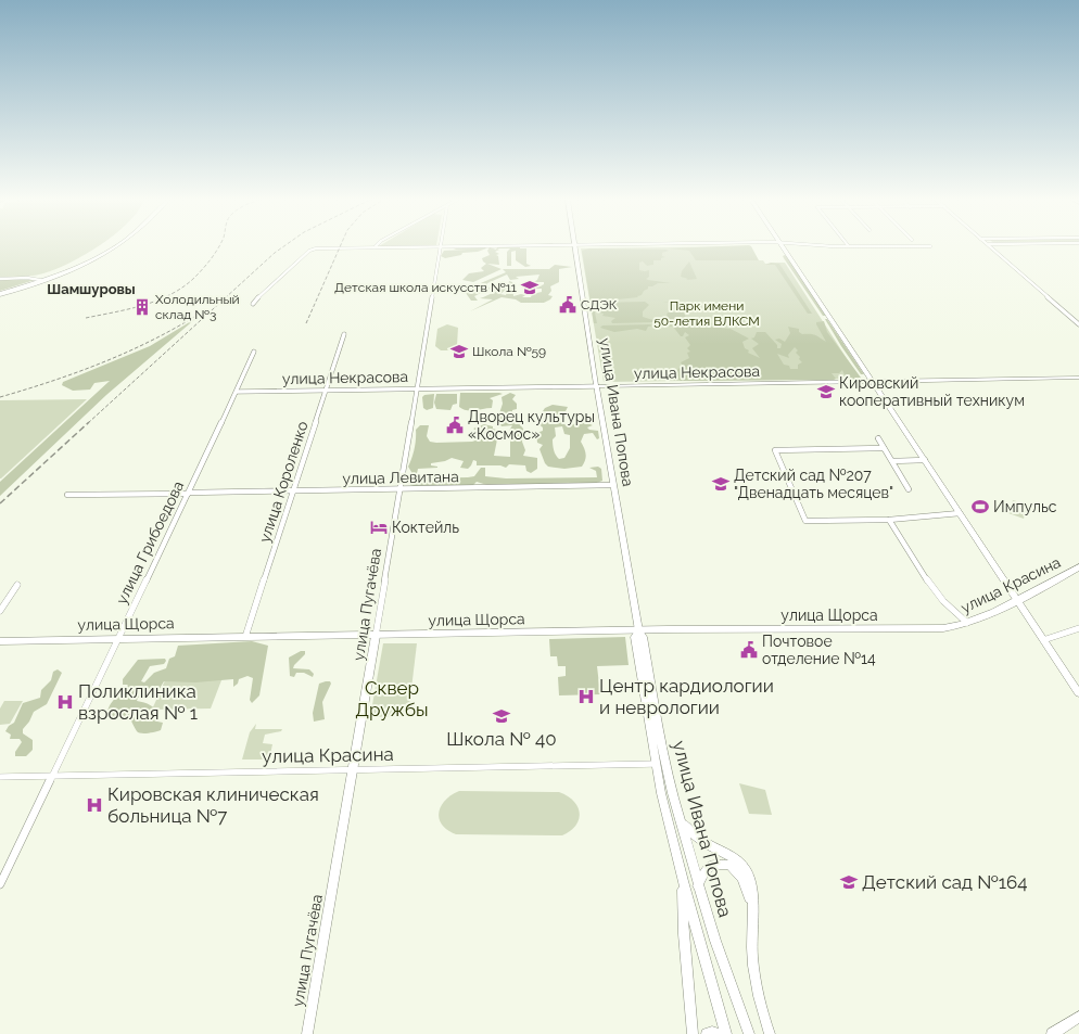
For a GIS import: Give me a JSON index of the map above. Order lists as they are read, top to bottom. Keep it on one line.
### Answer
{"streets":{"main road":["улица Красина","улица Щорса"],"street":["улица Некрасова","улица Ивана Попова","улица Левитана","улица Короленко","улица Грибоедова","улица Пугачёва"]},"crossings":[["улица Некрасова","улица Ивана Попова"],["улица Некрасова","улица Короленко"],["улица Некрасова","улица Грибоедова"],["улица Некрасова","улица Пугачёва"],["улица Ивана Попова","улица Левитана"],["улица Ивана Попова","улица Красина"],["улица Ивана Попова","улица Щорса"],["улица Левитана","улица Короленко"],["улица Левитана","улица Грибоедова"],["улица Левитана","улица Пугачёва"],["улица Короленко","улица Щорса"],["улица Грибоедова","улица Красина"],["улица Грибоедова","улица Щорса"],["улица Красина","улица Пугачёва"],["улица Красина","улица Щорса"],["улица Пугачёва","улица Щорса"]],"districts":["Шамшуровы"],"parks":["Парк имени 50-летия ВЛКСМ","Сквер Дружбы"],"places":{"school or university":["Детская школа искусств №11","Школа №59","Кировский кооперативный техникум","Детский сад №207 \"Двенадцать месяцев\"","Школа № 40","Детский сад №164"],"public building":["СДЭК","Дворец культуры «Космос»","Почтовое отделение №14"],"building":["Холодильный склад №3"],"sports":["Импульс"],"hotel":["Коктейль"],"hospital":["Центр кардиологии и неврологии","Поликлиника взрослая № 1","Кировская клиническая больница №7"]}}
